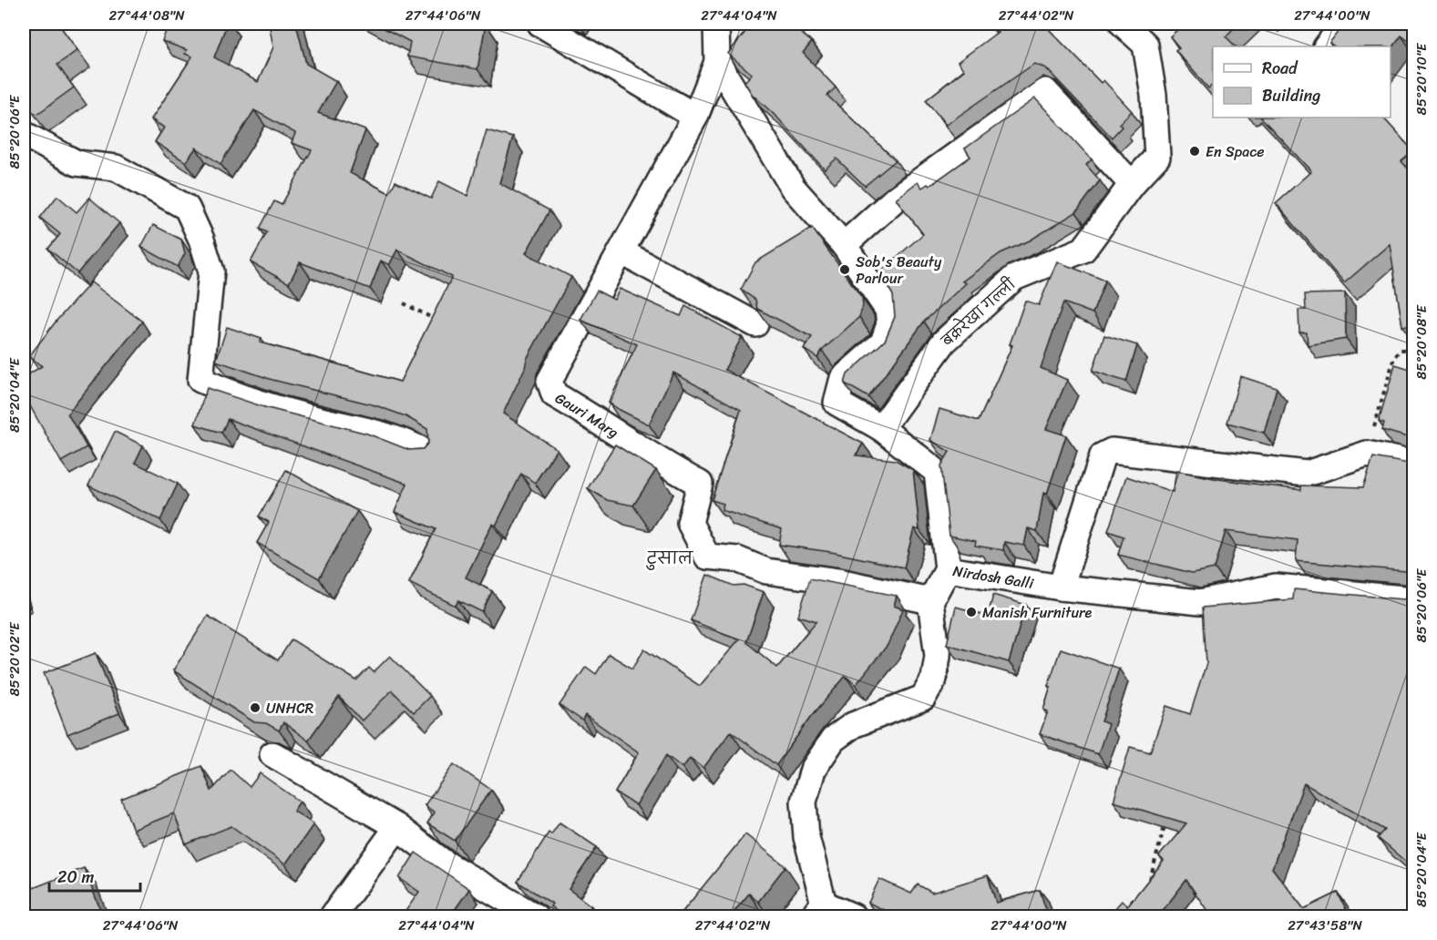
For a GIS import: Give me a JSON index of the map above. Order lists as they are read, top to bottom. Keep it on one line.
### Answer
{"streets":{"street":["बक्ररेखा गल्ली","Gauri Marg","Nirdosh Galli"]},"crossings":[["Gauri Marg","Nirdosh Galli"]],"districts":["टुसाल"],"places":["En Space","Sob's Beauty Parlour","Manish Furniture","UNHCR"],"legend":["Road","Building"],"scale_bar":"20 m","coordinates":["27°44'08\"N","27°44'06\"N","27°44'04\"N","27°44'02\"N","27°44'00\"N","85°20'10\"E","85°20'06\"E","85°20'08\"E","85°20'04\"E","85°20'02\"E","27°43'58\"N"]}
